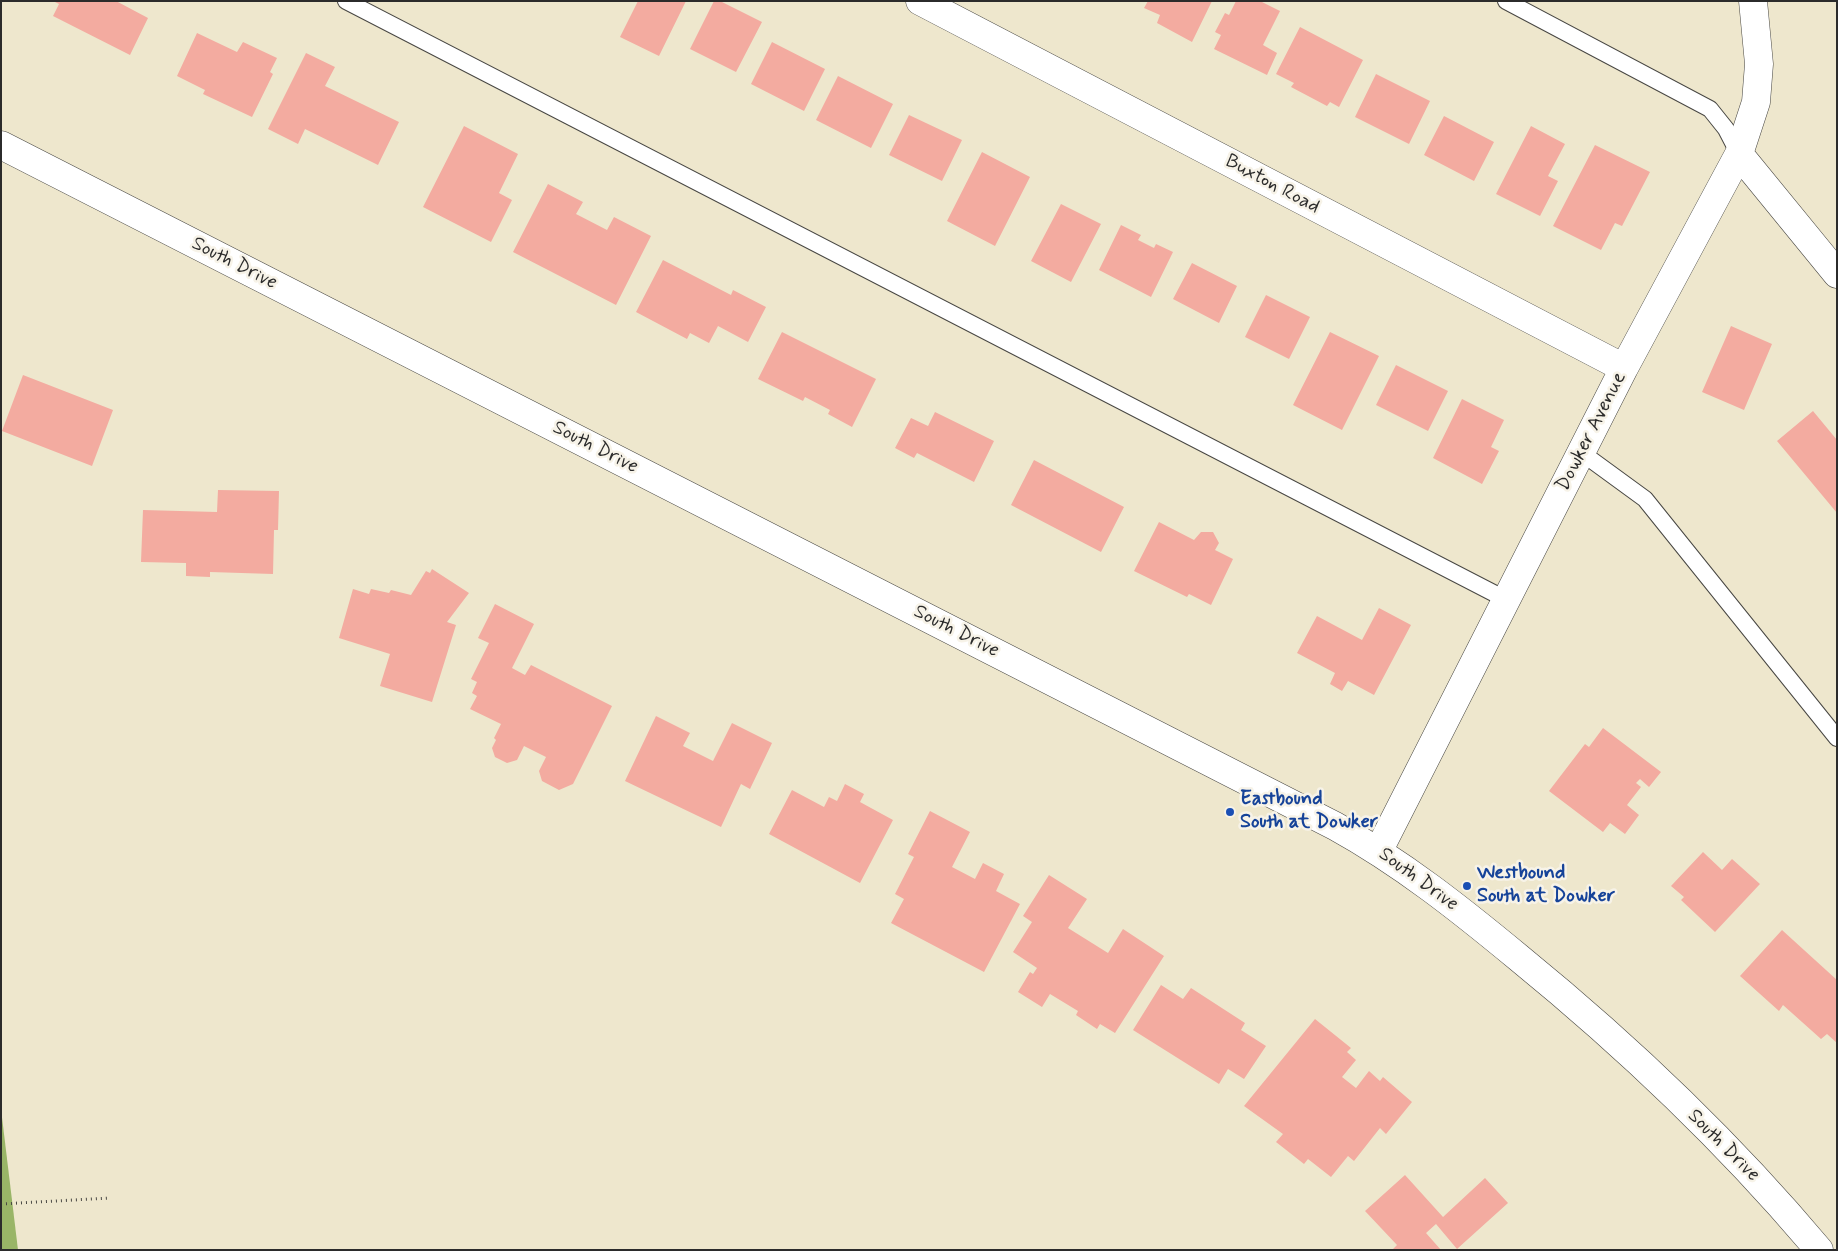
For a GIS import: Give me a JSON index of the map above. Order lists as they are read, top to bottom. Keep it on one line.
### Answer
{"streets":{"street":["Buxton Road","South Drive","Dowker Avenue"]},"crossings":[["Buxton Road","Dowker Avenue"],["South Drive","Dowker Avenue"]],"places":["Eastbound South at Dowker","Westbound South at Dowker"]}
